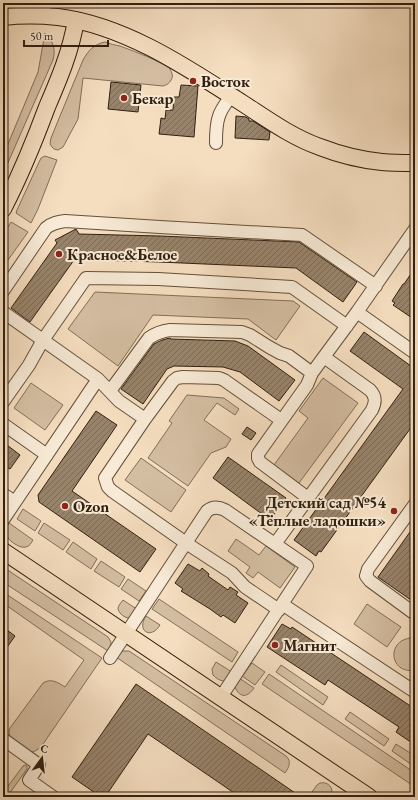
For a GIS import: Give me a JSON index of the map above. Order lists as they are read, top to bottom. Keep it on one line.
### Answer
{"places":["Восток","Бекар","Красное&Белое","Ozon","Детский сад №54 «Тёплые ладошки»","Магнит"],"scale_bar":"50 m","north":"top"}
